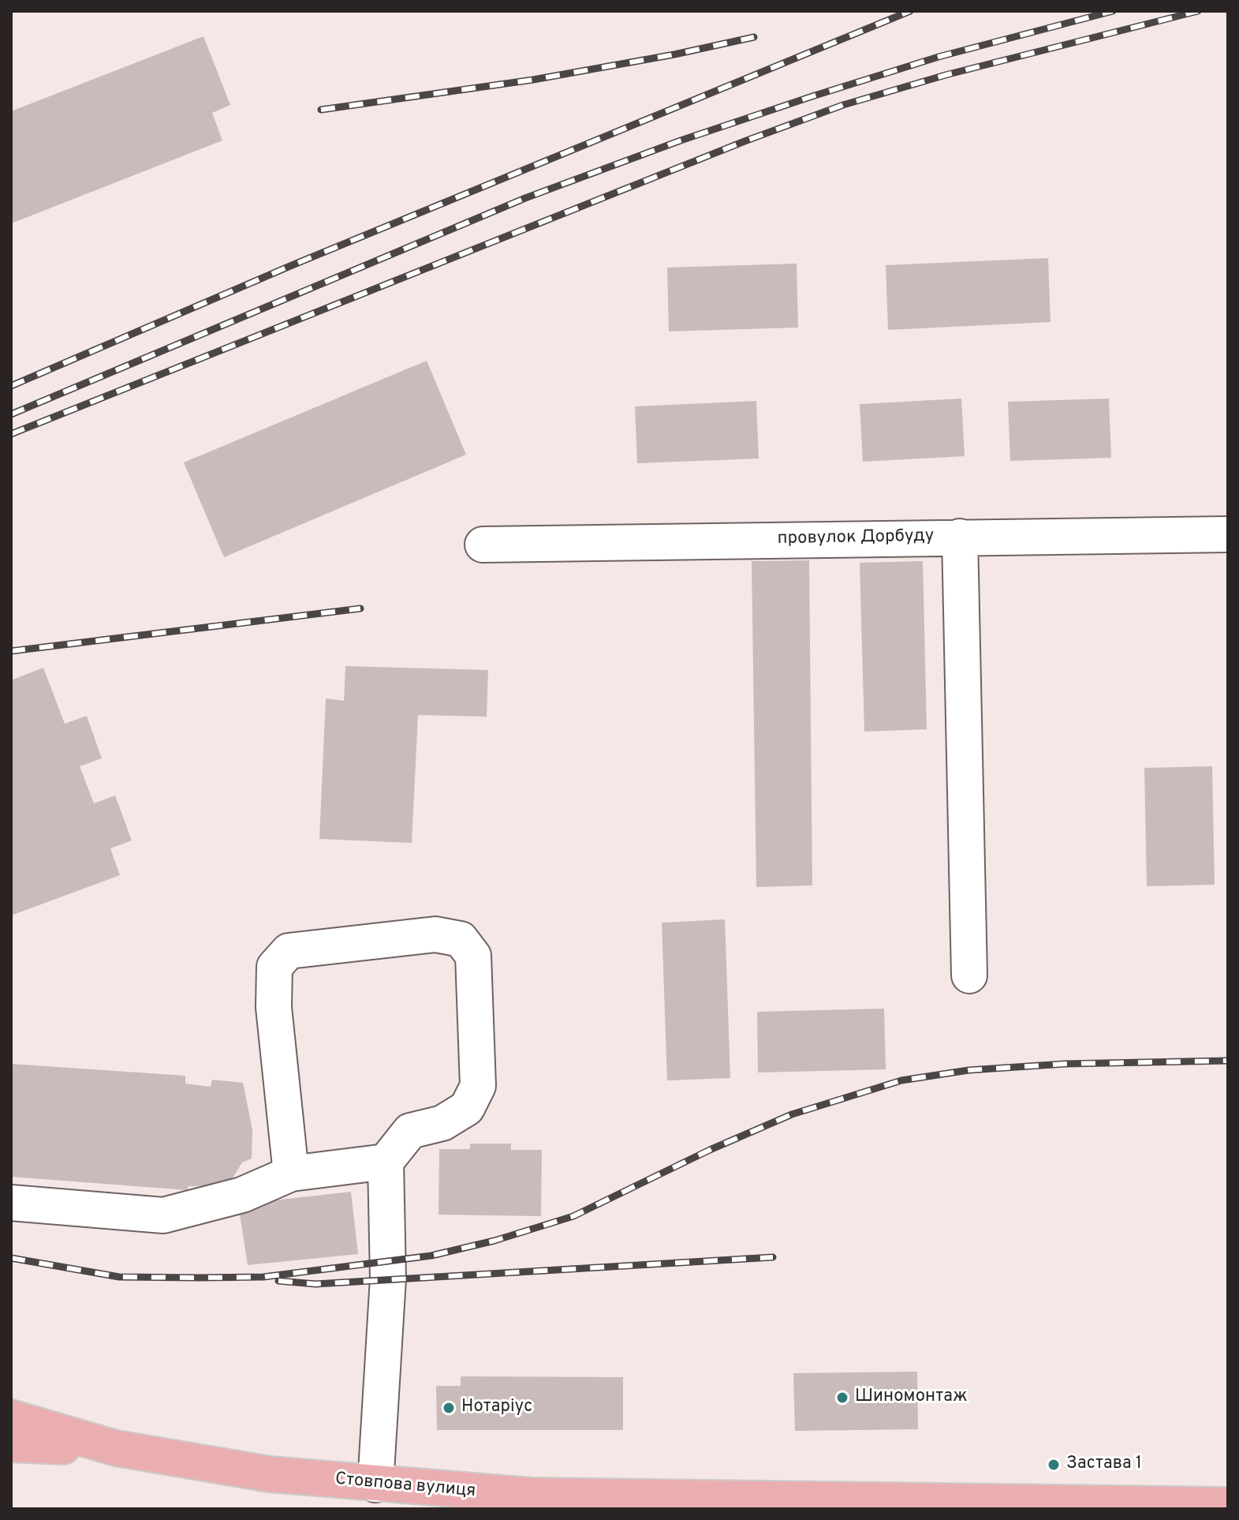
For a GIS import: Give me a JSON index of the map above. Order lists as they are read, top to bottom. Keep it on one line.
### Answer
{"streets":{"main road":["Стовпова вулиця"],"lane":["провулок Дорбуду"]},"places":["Шиномонтаж","Нотаріус","Застава 1"]}
